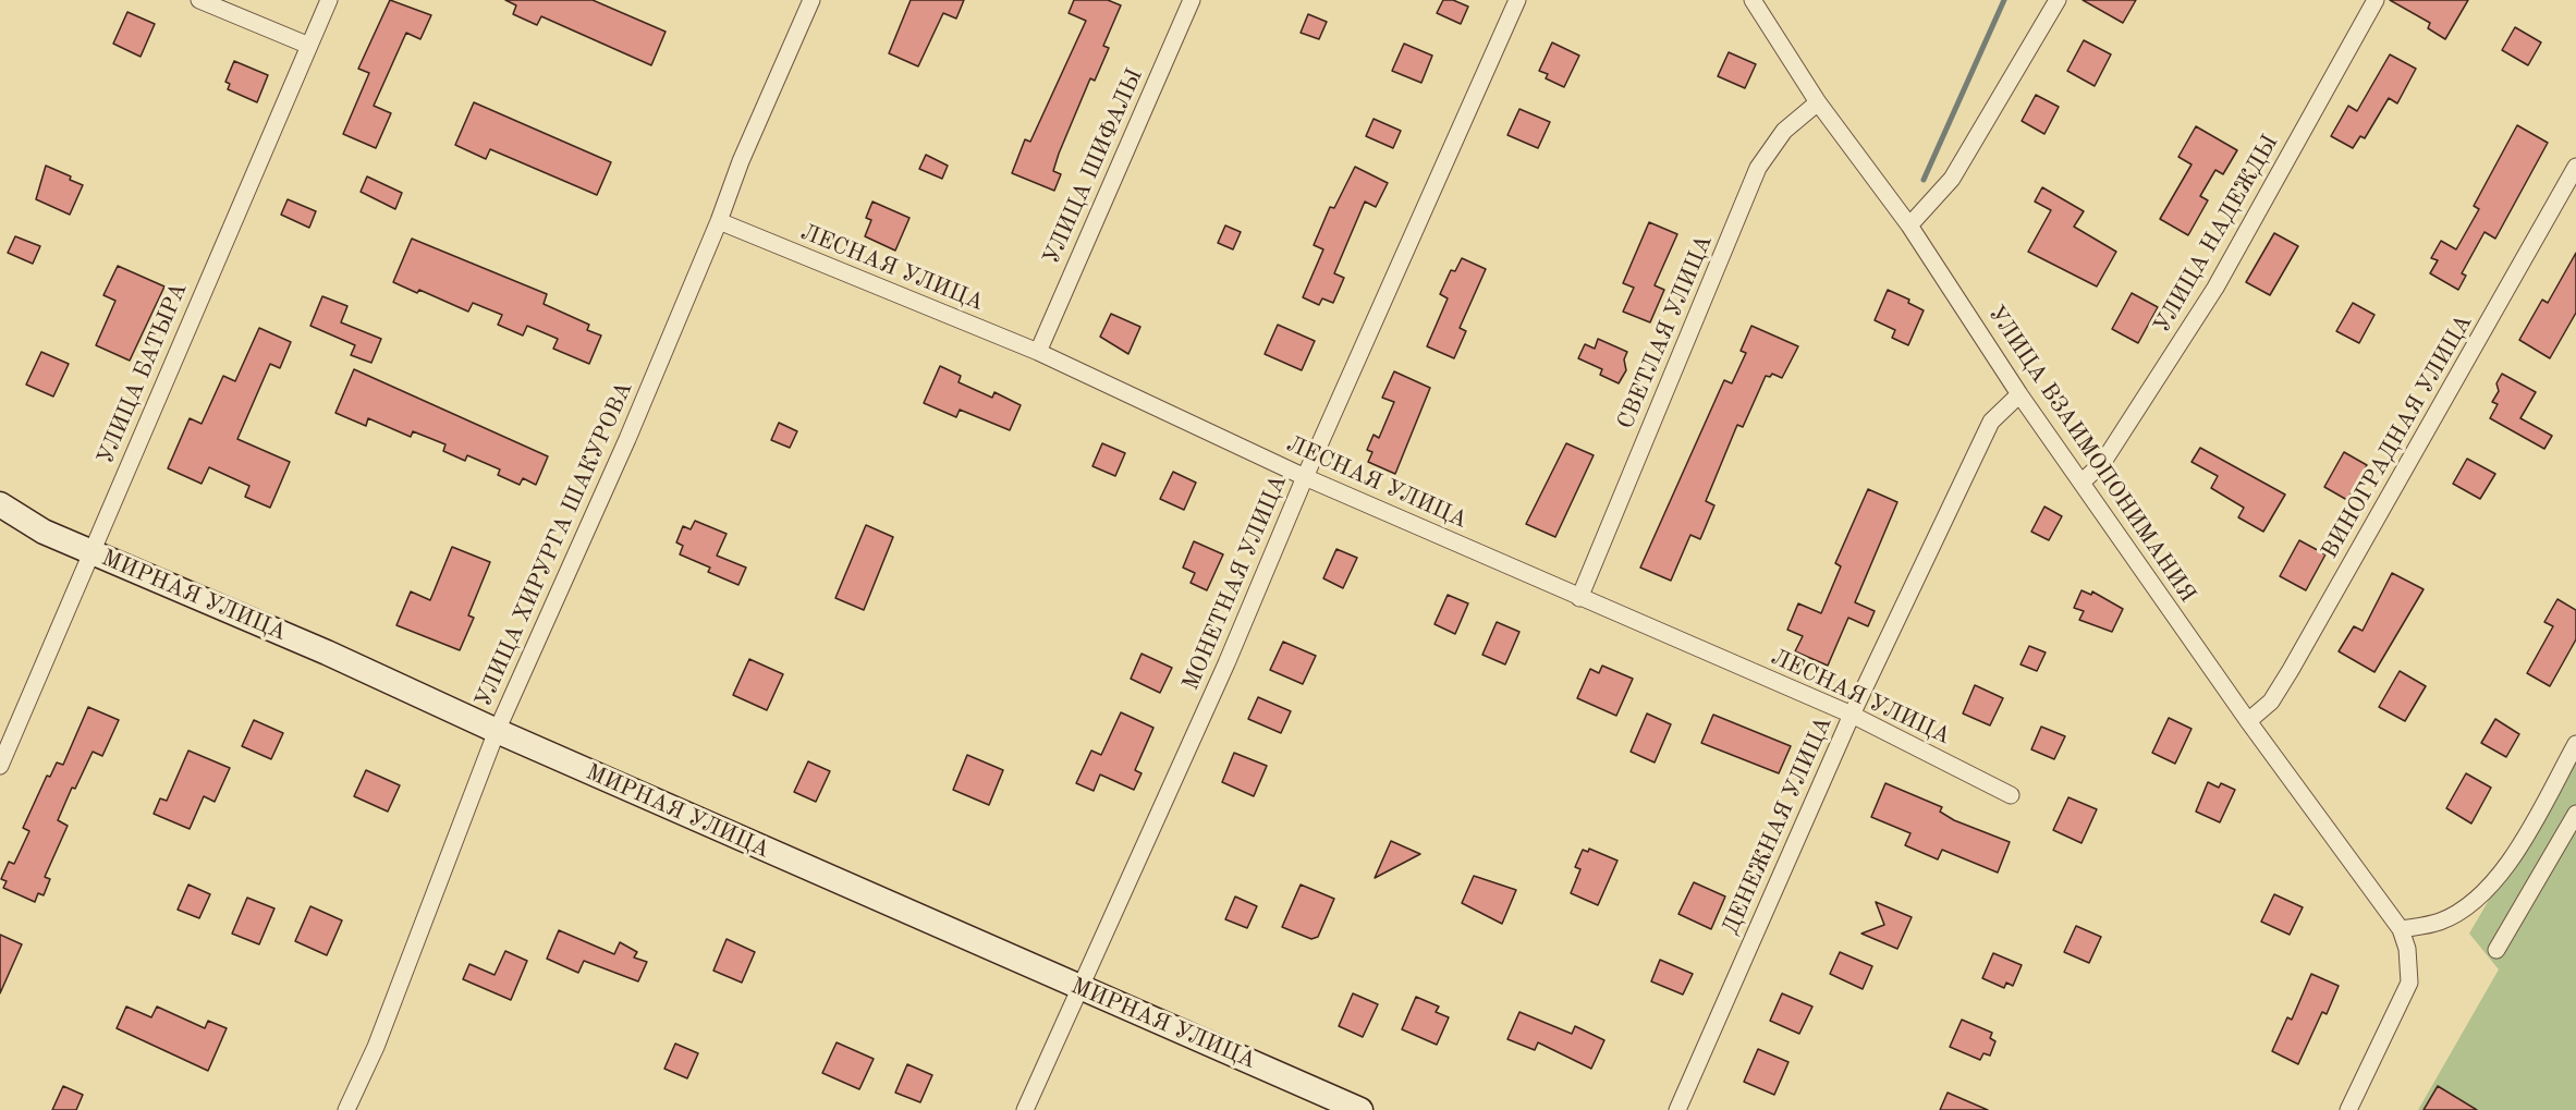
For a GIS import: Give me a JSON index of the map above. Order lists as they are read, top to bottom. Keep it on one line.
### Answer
{"streets":{"street":["УЛИЦА ШИФАЛЫ","УЛИЦА НАДЕЖДЫ","ЛЕСНАЯ УЛИЦА","СВЕТЛАЯ УЛИЦА","УЛИЦА БАТЫРА","ВИНОГРАДНАЯ УЛИЦА","УЛИЦА ВЗАИМОПОНИМАНИЯ","УЛИЦА ХИРУРГА ШАКУРОВА","МОНЕТНАЯ УЛИЦА","МИРНАЯ УЛИЦА","ДЕНЕЖНАЯ УЛИЦА"]},"crossings":[["УЛИЦА ШИФАЛЫ","ЛЕСНАЯ УЛИЦА"],["УЛИЦА НАДЕЖДЫ","УЛИЦА ВЗАИМОПОНИМАНИЯ"],["ЛЕСНАЯ УЛИЦА","СВЕТЛАЯ УЛИЦА"],["ЛЕСНАЯ УЛИЦА","УЛИЦА ХИРУРГА ШАКУРОВА"],["ЛЕСНАЯ УЛИЦА","МОНЕТНАЯ УЛИЦА"],["ЛЕСНАЯ УЛИЦА","ДЕНЕЖНАЯ УЛИЦА"],["СВЕТЛАЯ УЛИЦА","УЛИЦА ВЗАИМОПОНИМАНИЯ"],["УЛИЦА БАТЫРА","МИРНАЯ УЛИЦА"],["ВИНОГРАДНАЯ УЛИЦА","УЛИЦА ВЗАИМОПОНИМАНИЯ"],["УЛИЦА ВЗАИМОПОНИМАНИЯ","ДЕНЕЖНАЯ УЛИЦА"],["УЛИЦА ХИРУРГА ШАКУРОВА","МИРНАЯ УЛИЦА"],["МОНЕТНАЯ УЛИЦА","МИРНАЯ УЛИЦА"]]}
